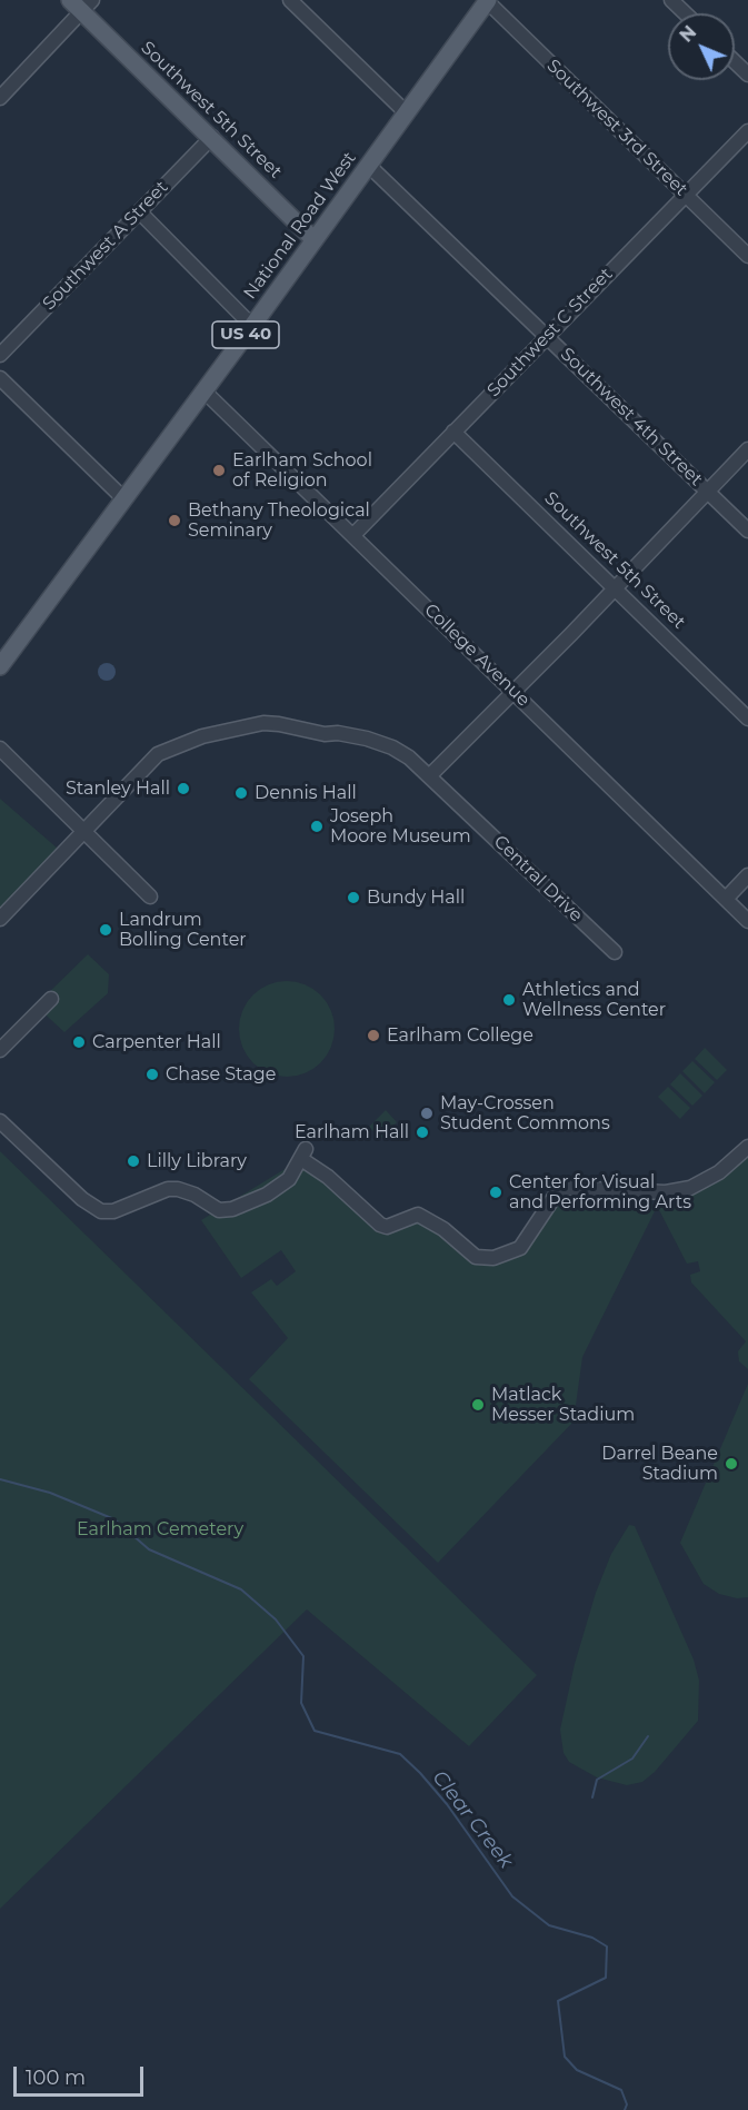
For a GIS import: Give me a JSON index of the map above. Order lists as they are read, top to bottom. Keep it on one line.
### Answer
{"streets":{"main road":["Southwest 5th Street","National Road West","US 40"],"street":["Southwest 3rd Street","Southwest A Street","Southwest C Street","Southwest 4th Street","College Avenue","Central Drive"]},"crossings":[["Southwest 5th Street","National Road West"],["Southwest 5th Street","Southwest A Street"],["Southwest 5th Street","Southwest C Street"],["Southwest 3rd Street","National Road West"],["Southwest 3rd Street","Southwest C Street"],["National Road West","Southwest 4th Street"],["National Road West","College Avenue"],["Southwest C Street","Southwest 4th Street"],["Southwest C Street","College Avenue"]],"water":["Clear Creek"],"parks":["Earlham Cemetery"],"places":["Earlham School of Religion","Bethany Theological Seminary","Stanley Hall","Dennis Hall","Joseph Moore Museum","Bundy Hall","Landrum Bolling Center","Athletics and Wellness Center","Earlham College","Carpenter Hall","Chase Stage","May-Crossen Student Commons","Earlham Hall","Lilly Library","Center for Visual and Performing Arts","Matlack Messer Stadium","Darrel Beane Stadium"],"scale_bar":"100 m","north":"top left"}
